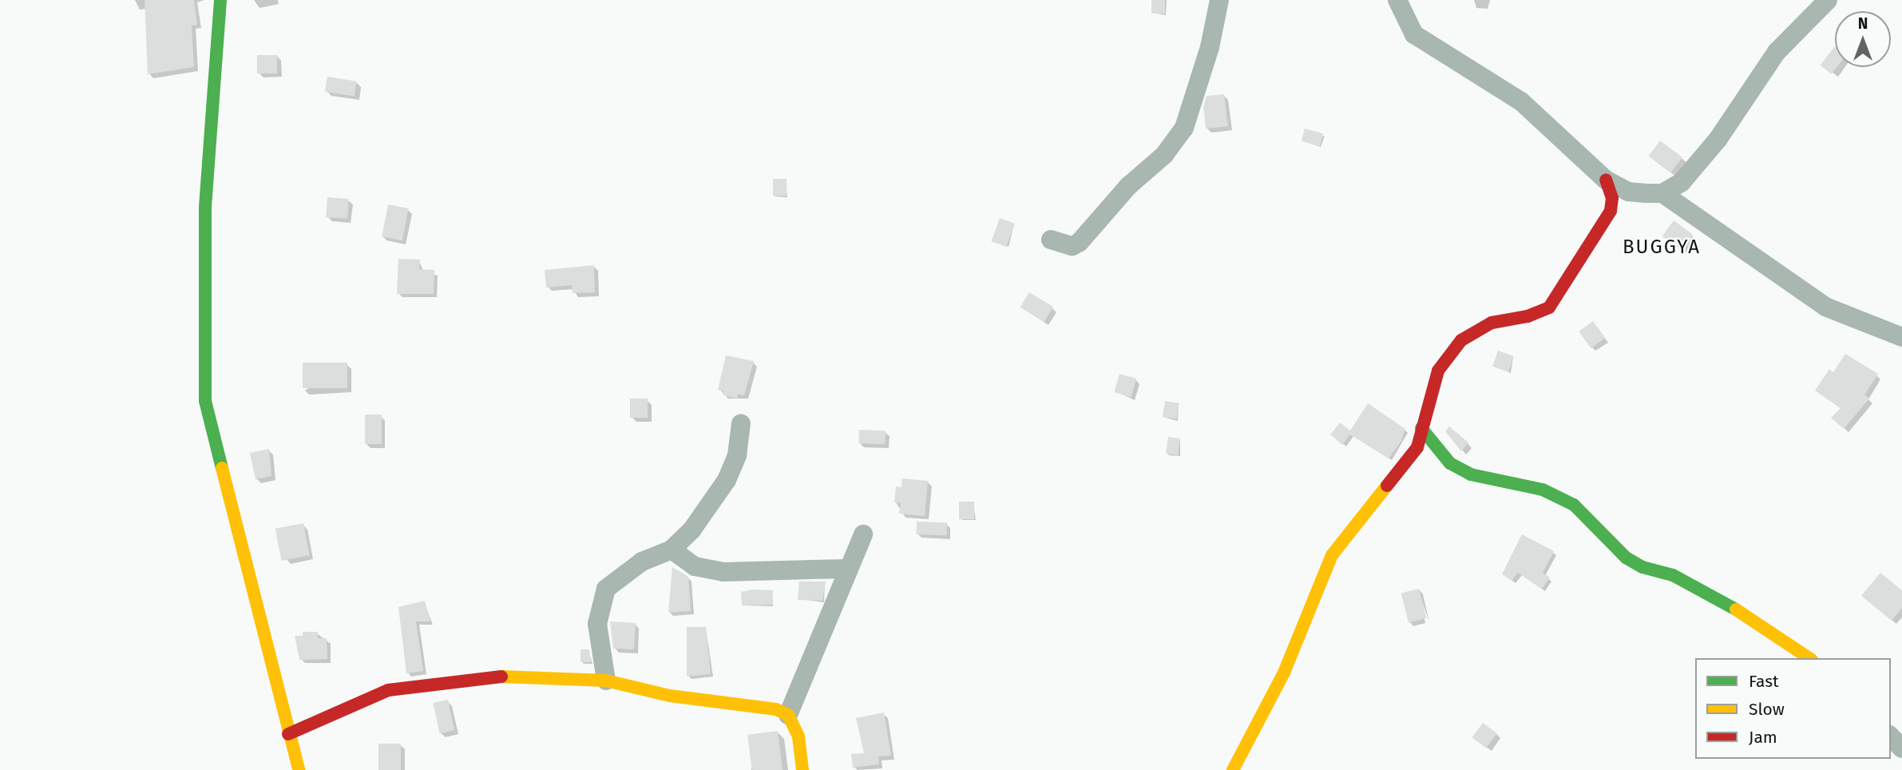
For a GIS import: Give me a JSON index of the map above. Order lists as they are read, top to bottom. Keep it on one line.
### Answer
{"districts":["BUGGYA"],"legend":["Fast","Slow","Jam"],"north":"top"}
